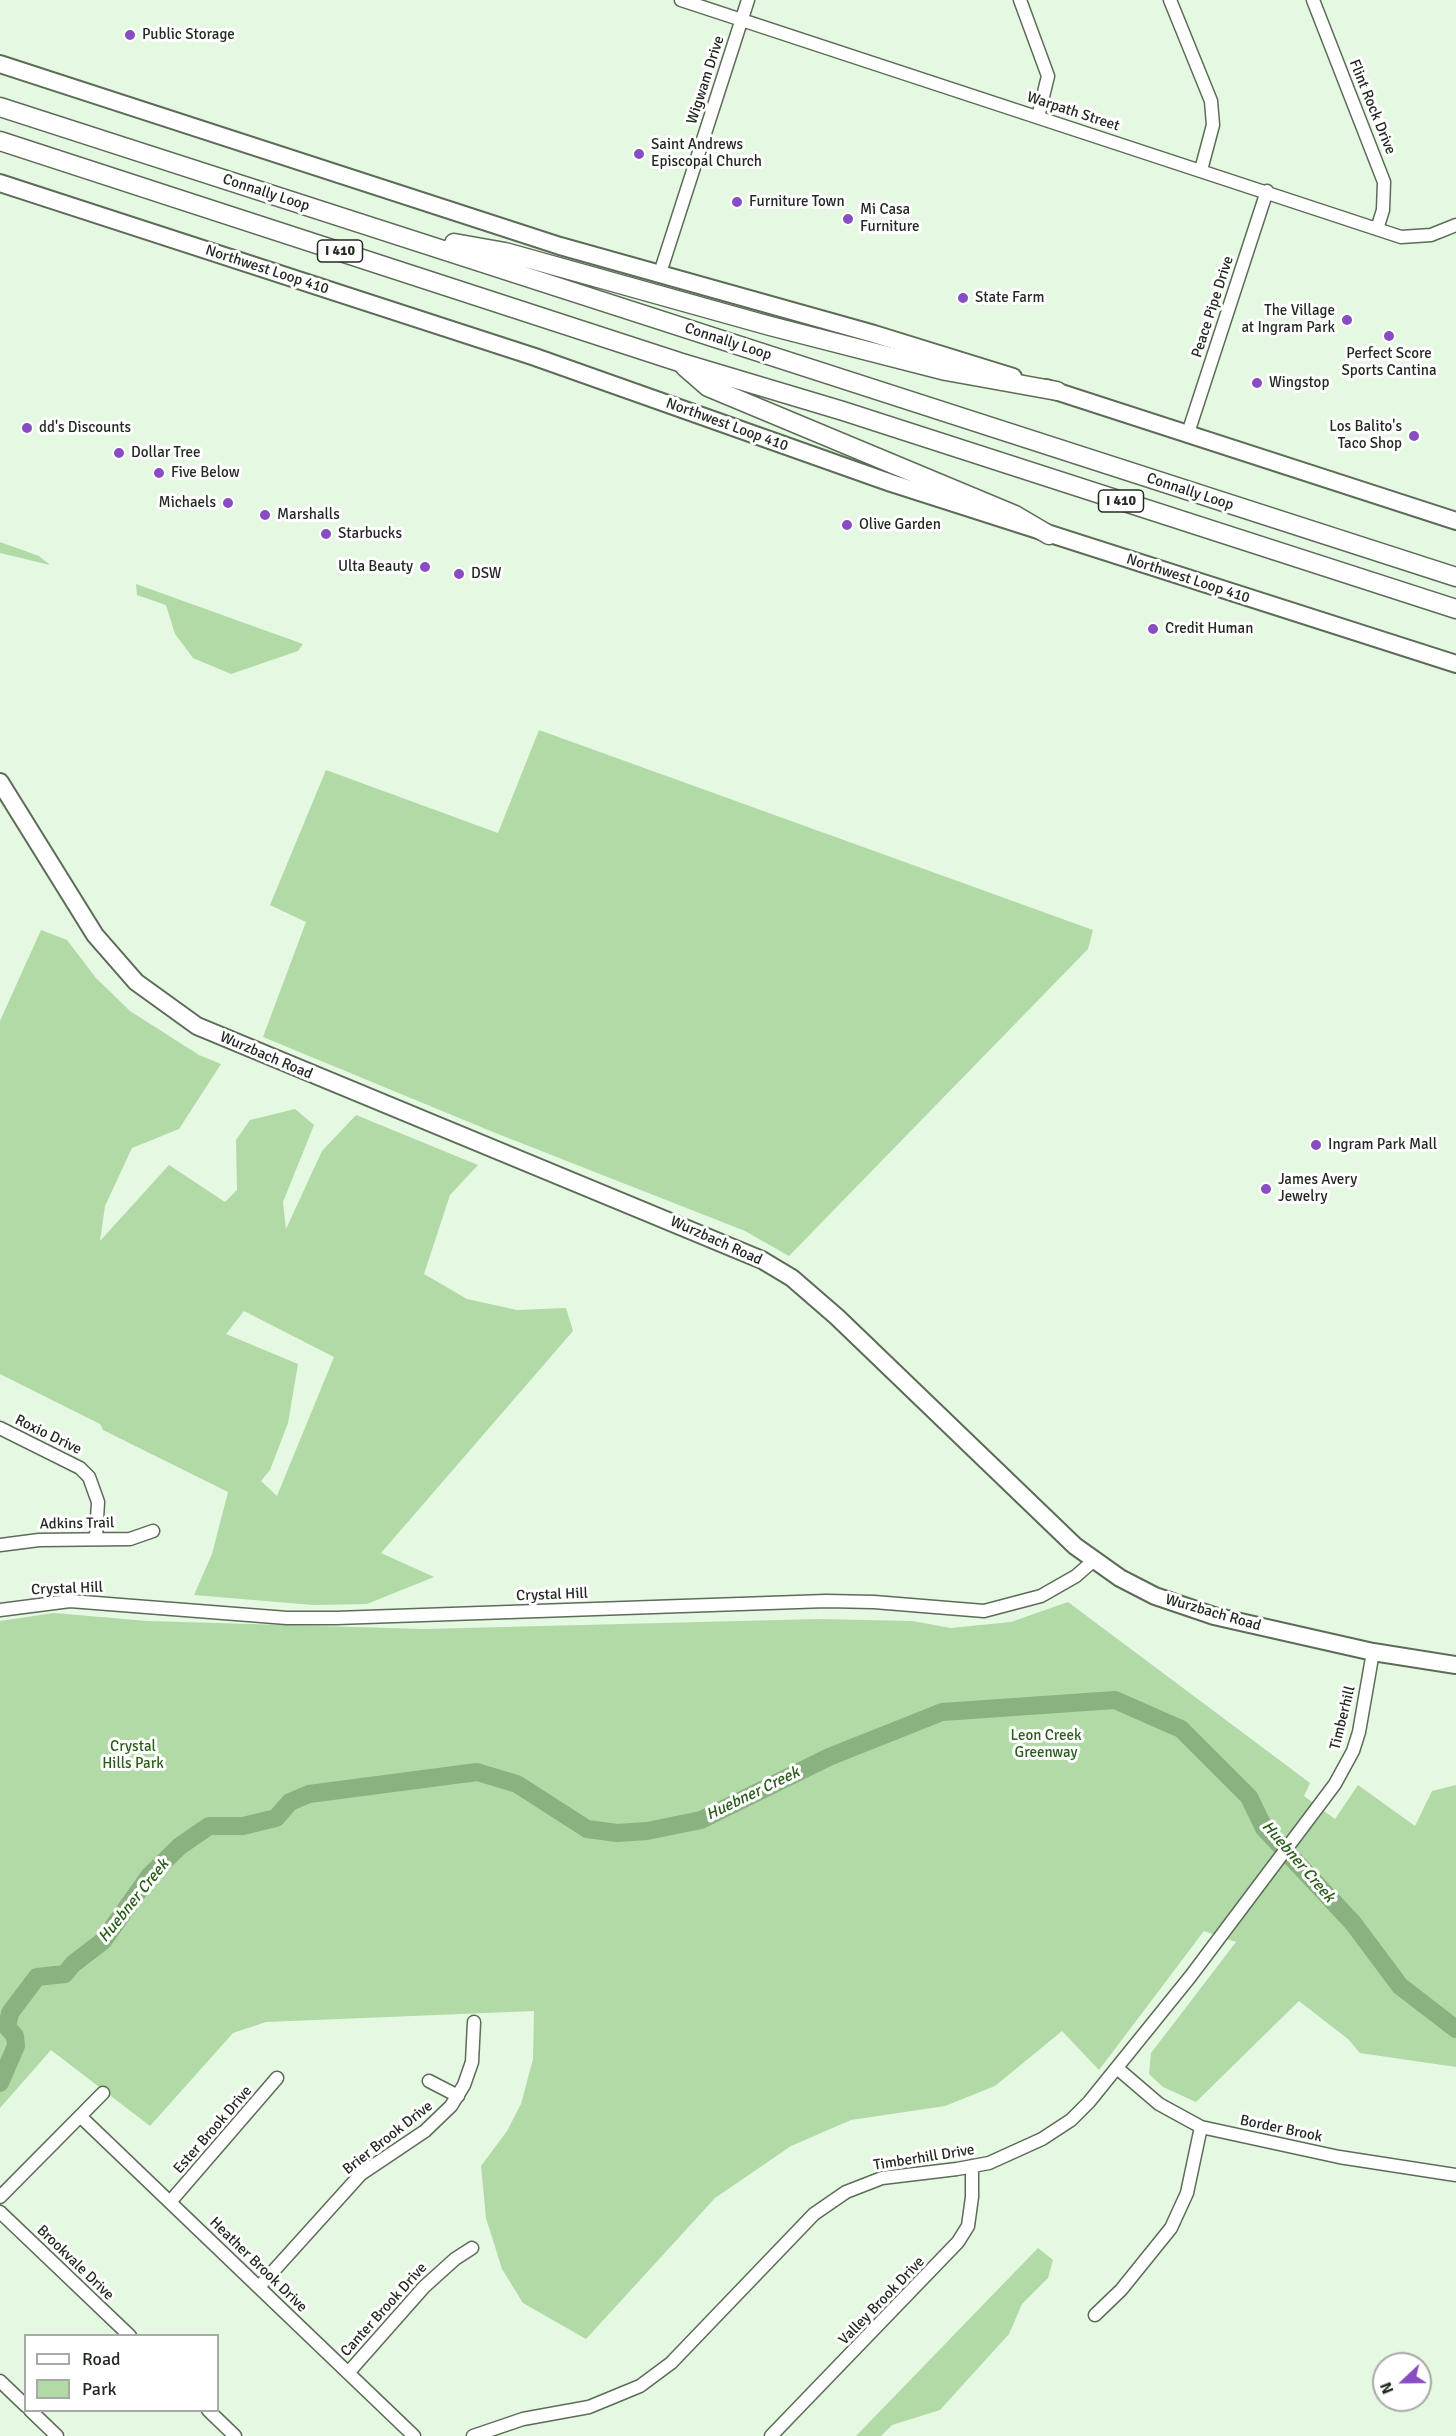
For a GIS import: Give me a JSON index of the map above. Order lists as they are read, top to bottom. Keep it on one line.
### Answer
{"streets":{"highway":["Connally Loop","I 410"],"main road":["Northwest Loop 410","Wurzbach Road"],"street":["Wigwam Drive","Flint Rock Drive","Warpath Street","Peace Pipe Drive","Roxio Drive","Adkins Trail","Crystal Hill","Timberhill","Border Brook","Ester Brook Drive","Brier Brook Drive","Timberhill Drive","Brookvale Drive","Heather Brook Drive","Valley Brook Drive","Canter Brook Drive"]},"crossings":[["Wigwam Drive","Warpath Street"],["Flint Rock Drive","Warpath Street"],["Warpath Street","Peace Pipe Drive"],["Wurzbach Road","Crystal Hill"],["Wurzbach Road","Timberhill"],["Roxio Drive","Adkins Trail"],["Timberhill","Timberhill Drive"],["Border Brook","Timberhill Drive"],["Ester Brook Drive","Heather Brook Drive"],["Brier Brook Drive","Heather Brook Drive"],["Timberhill Drive","Valley Brook Drive"],["Heather Brook Drive","Canter Brook Drive"]],"water":["Huebner Creek"],"parks":["Leon Creek Greenway","Crystal Hills Park"],"places":["Public Storage","Saint Andrews Episcopal Church","Furniture Town","Mi Casa Furniture","State Farm","The Village at Ingram Park","Perfect Score Sports Cantina","Wingstop","dd's Discounts","Los Balito's Taco Shop","Dollar Tree","Five Below","Michaels","Marshalls","Olive Garden","Starbucks","Ulta Beauty","DSW","Credit Human","Ingram Park Mall","James Avery Jewelry"],"legend":["Road","Park"],"north":"left"}
